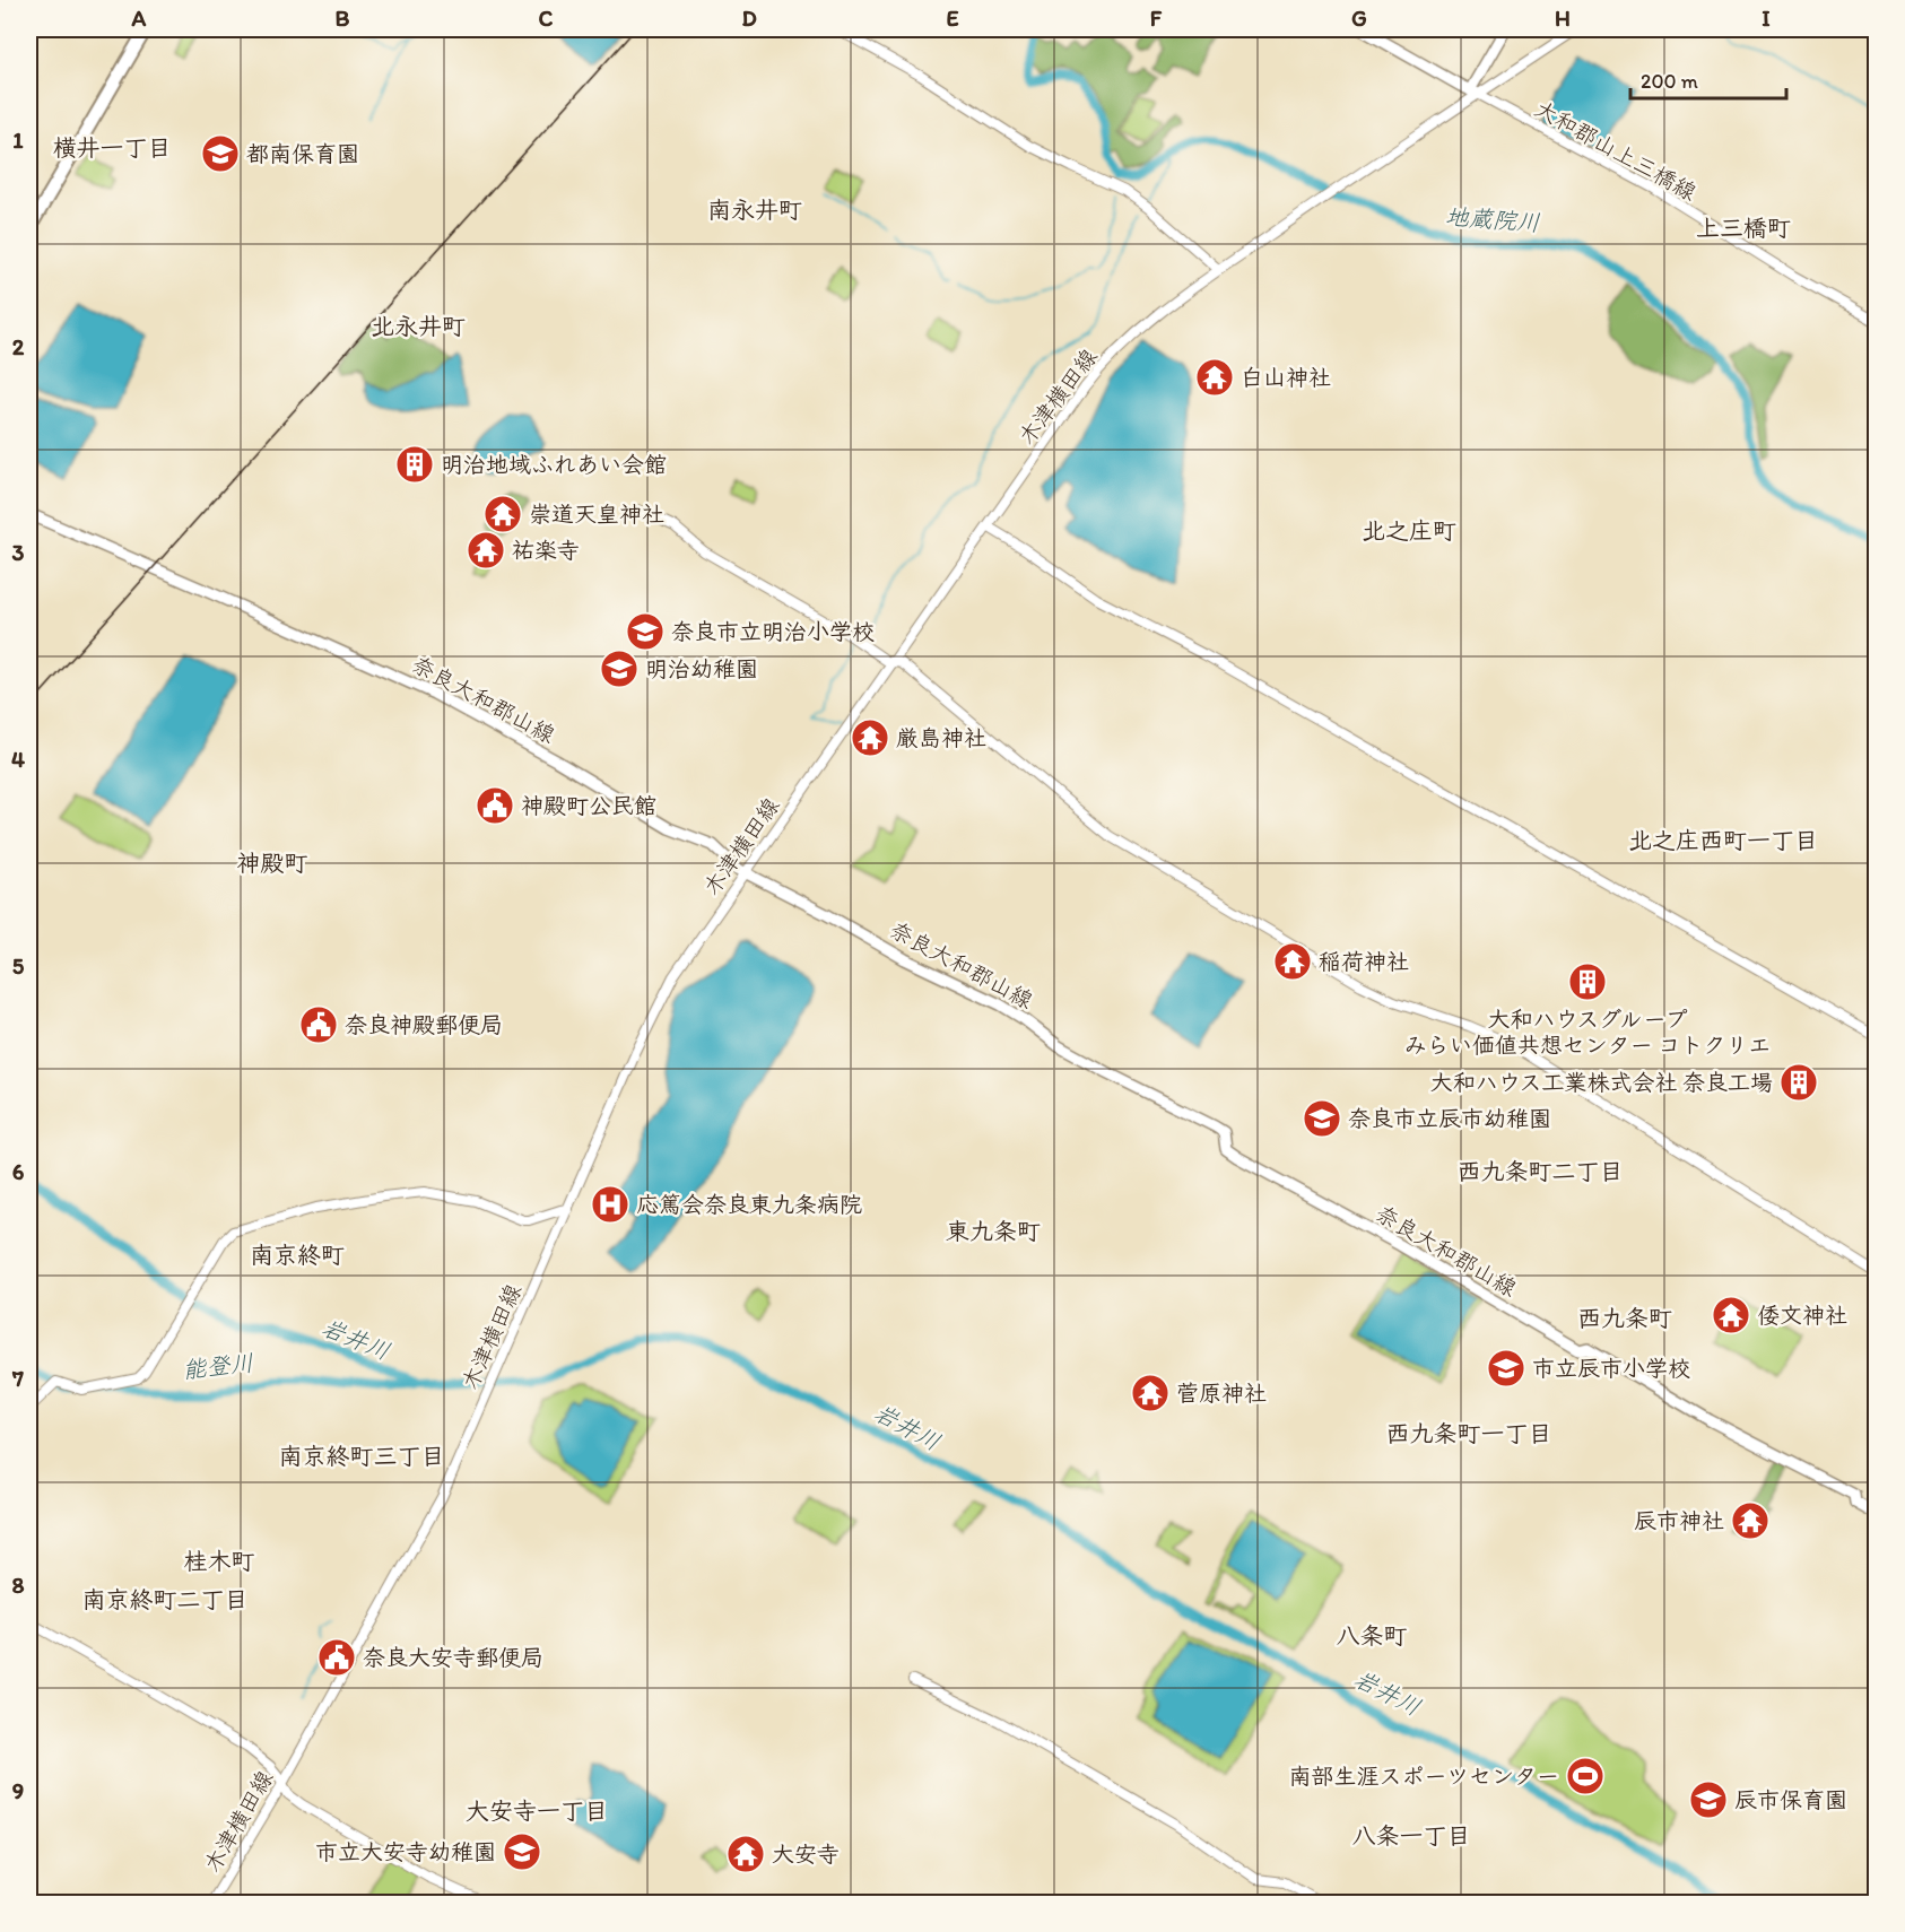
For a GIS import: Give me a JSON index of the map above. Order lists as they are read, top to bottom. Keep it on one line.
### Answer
{"streets":{"main road":["奈良大和郡山線"],"street":["大和郡山上三橋線","木津横田線"]},"crossings":[["大和郡山上三橋線","木津横田線"],["木津横田線","奈良大和郡山線"]],"districts":["横井一丁目","南永井町","上三橋町","北永井町","北之庄町","北之庄西町一丁目","神殿町","西九条町二丁目","東九条町","南京終町","西九条町","西九条町一丁目","南京終町三丁目","桂木町","南京終町二丁目","八条町","大安寺一丁目","八条一丁目"],"water":["地蔵院川","岩井川","能登川"],"places":{"school or university":["都南保育園","奈良市立明治小学校","明治幼稚園","奈良市立辰市幼稚園","市立辰市小学校","辰市保育園","市立大安寺幼稚園"],"temple":["白山神社","崇道天皇神社","祐楽寺","厳島神社","稲荷神社","倭文神社","菅原神社","辰市神社","大安寺"],"building":["明治地域ふれあい会館","大和ハウスグループ みらい価値共想センター コトクリエ","大和ハウス工業株式会社 奈良工場"],"public building":["神殿町公民館","奈良神殿郵便局","奈良大安寺郵便局"],"hospital":["応篤会奈良東九条病院"],"sports":["南部生涯スポーツセンター"]},"scale_bar":"200 m","grid":{"columns":["A","B","C","D","E","F","G","H","I"],"rows":["1","2","3","4","5","6","7","8","9"]}}
